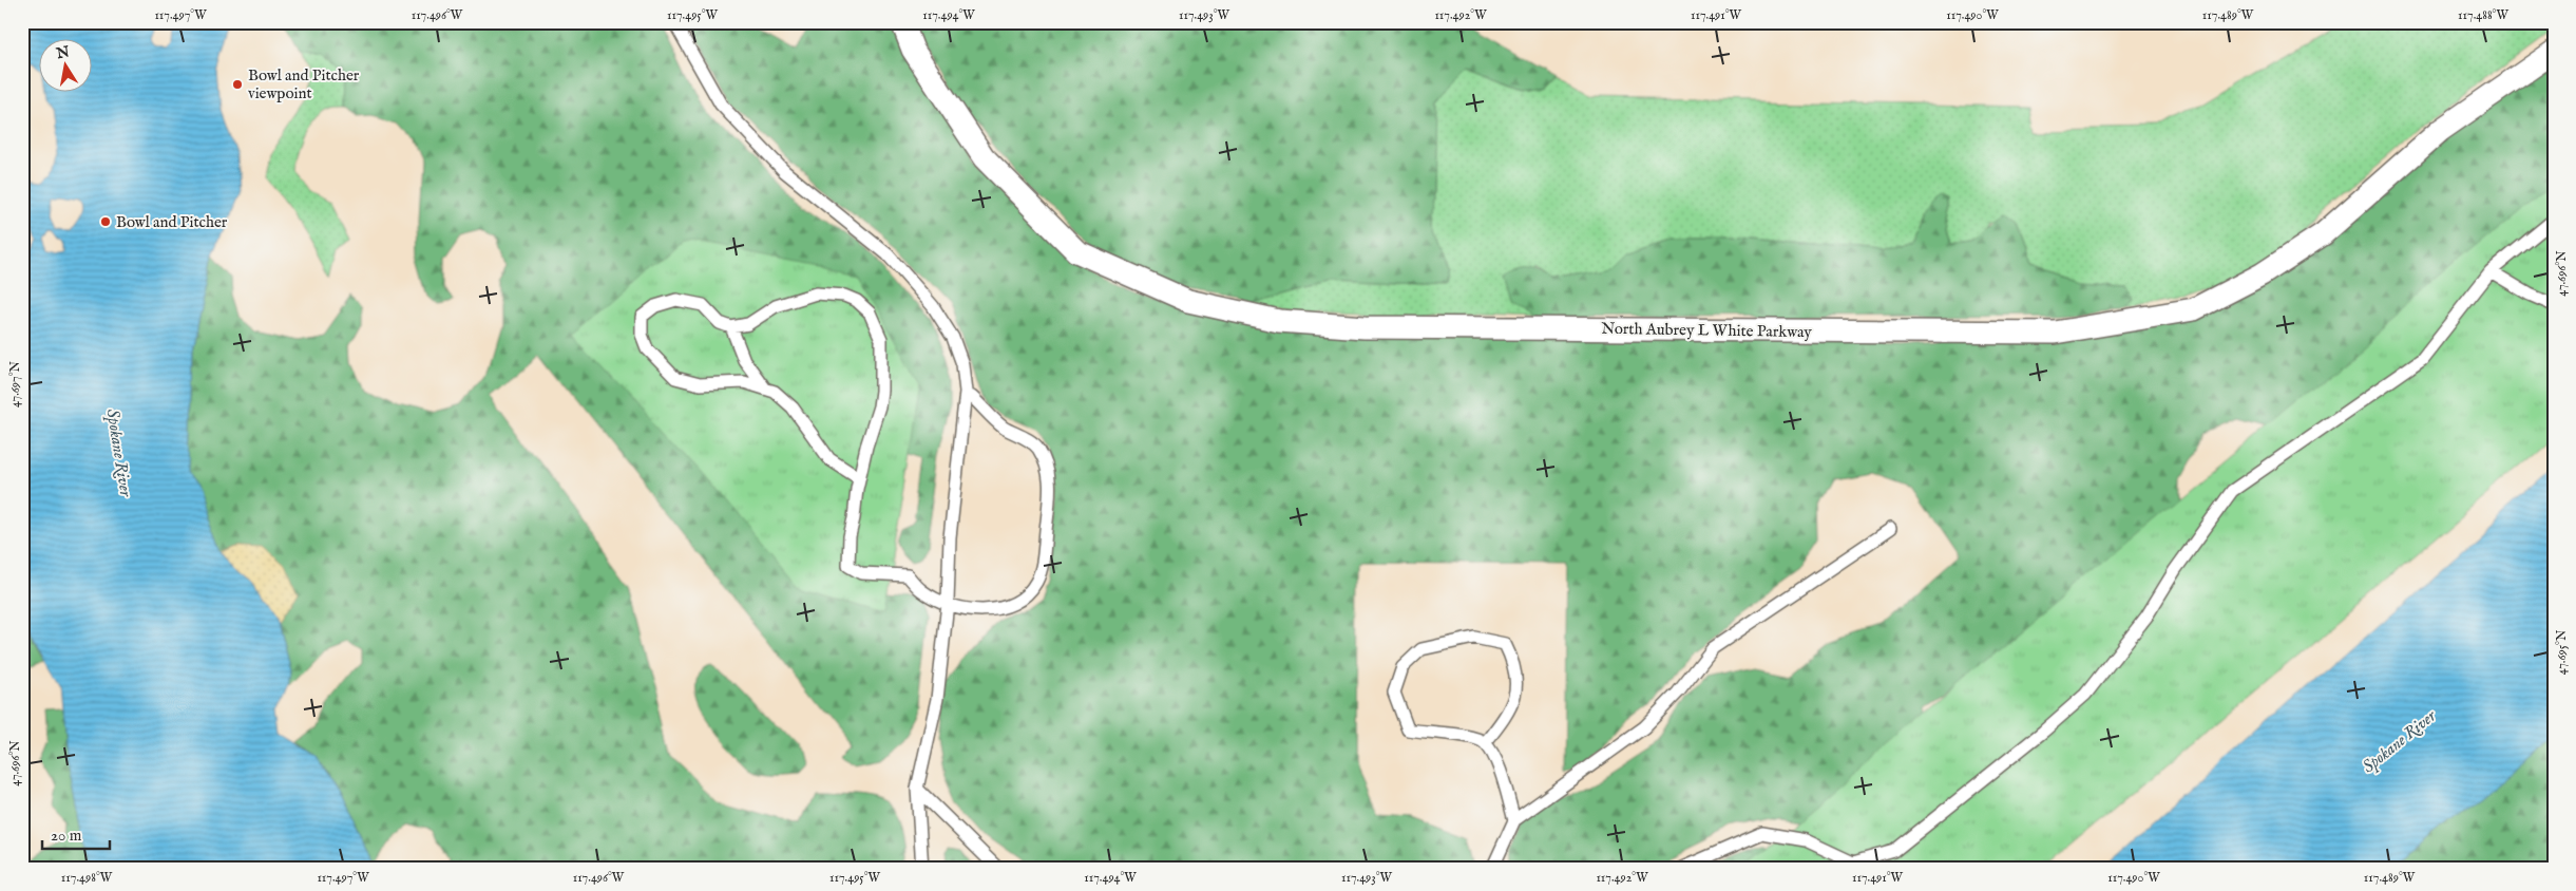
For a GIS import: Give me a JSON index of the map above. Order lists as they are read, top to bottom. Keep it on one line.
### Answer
{"streets":{"street":["North Aubrey L White Parkway"]},"water":["Spokane River"],"places":["Bowl and Pitcher viewpoint","Bowl and Pitcher"],"scale_bar":"20 m","north":"top","coordinates":["117.497°W","117.496°W","117.495°W","117.494°W","117.493°W","117.492°W","117.491°W","117.490°W","117.489°W","117.488°W","47.696°N","47.697°N","47.695°N","117.498°W"]}
